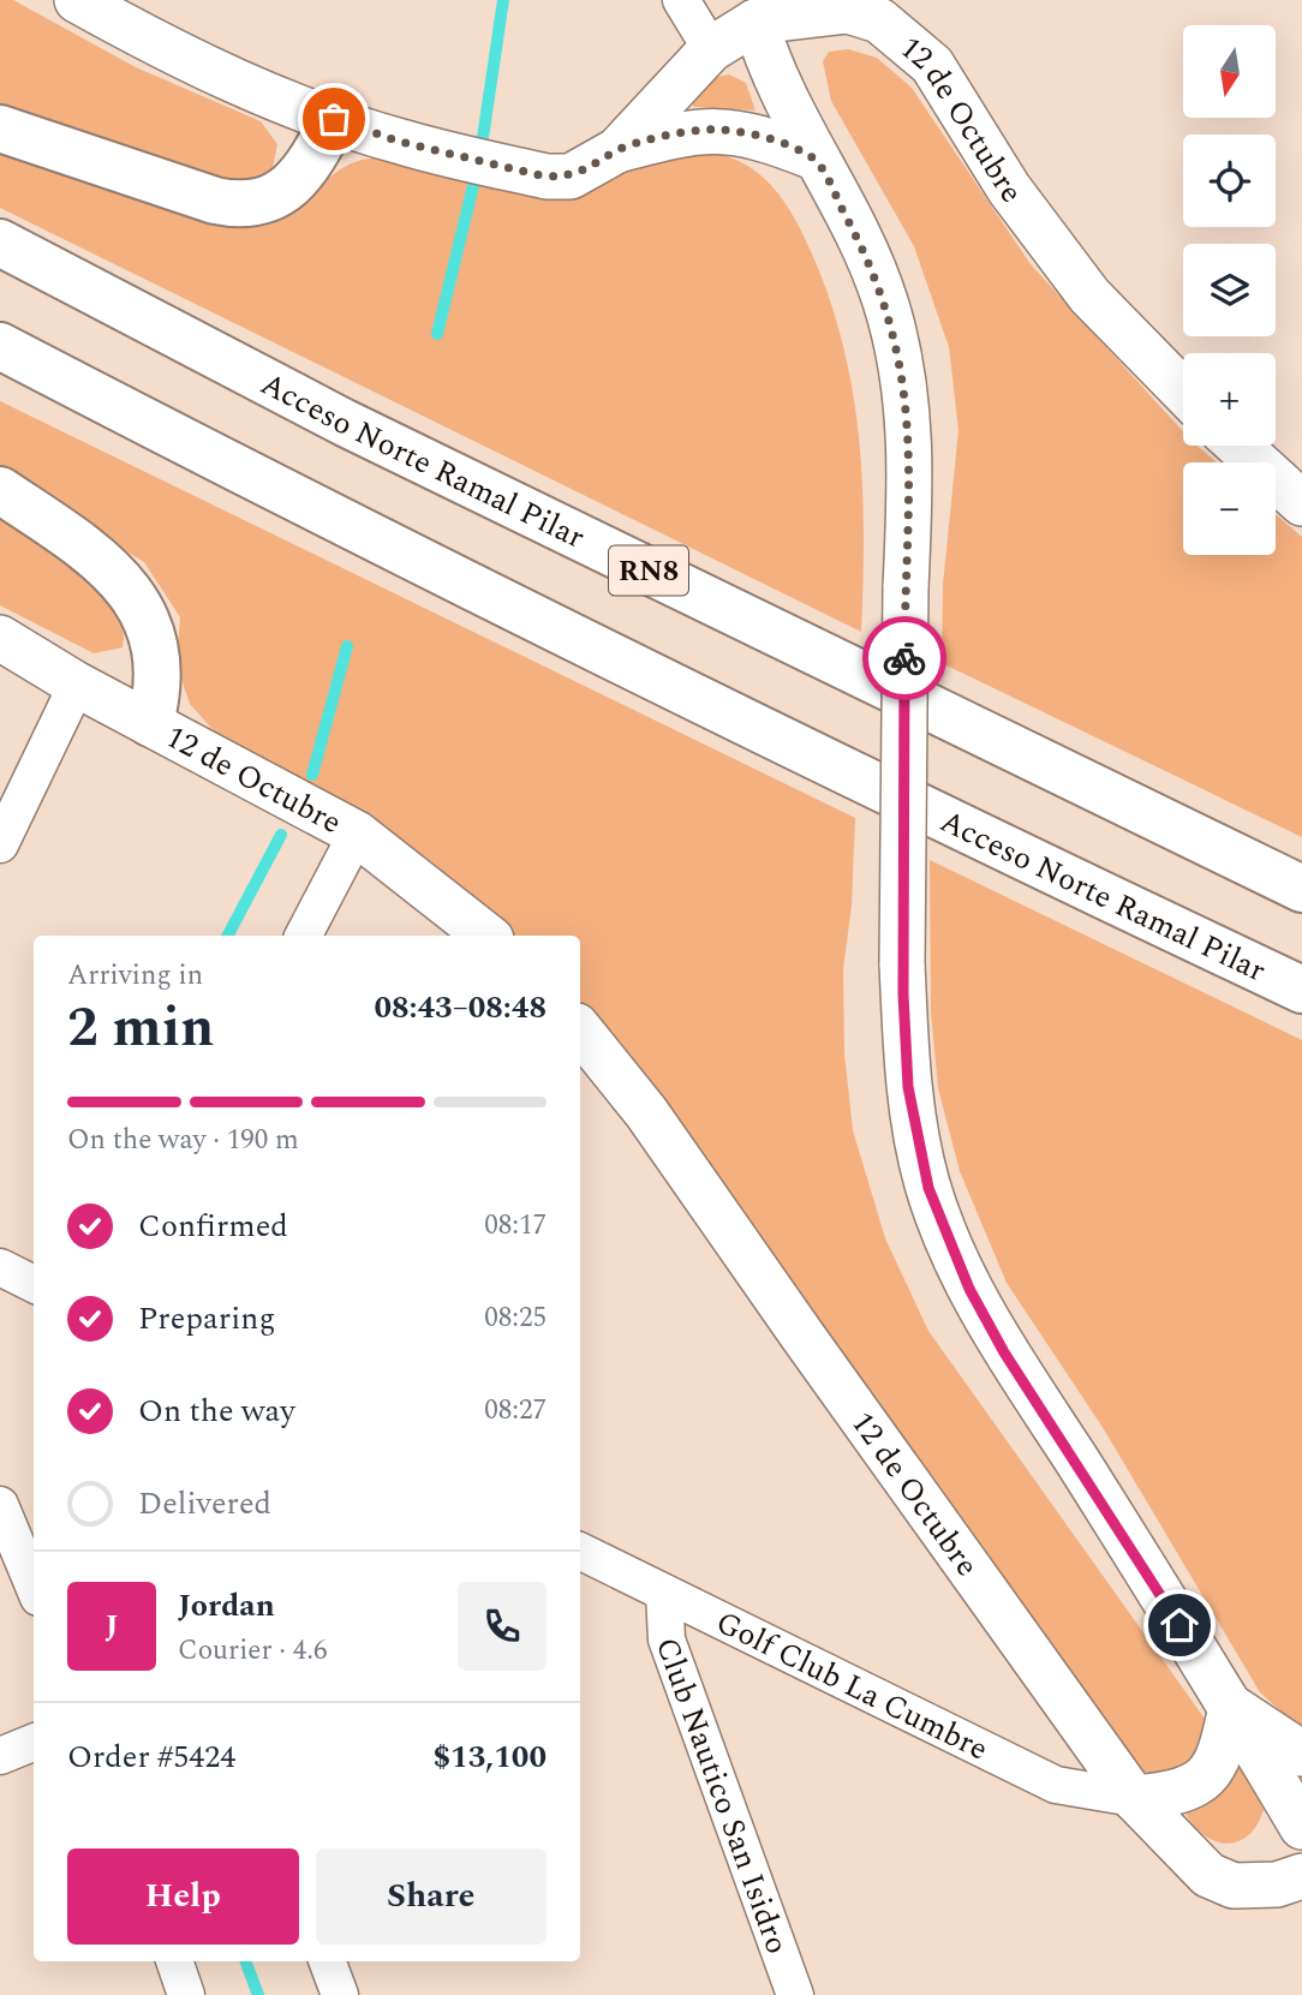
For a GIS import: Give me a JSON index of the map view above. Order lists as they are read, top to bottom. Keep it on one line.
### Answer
{"streets":{"highway":["Acceso Norte Ramal Pilar","RN8"],"street":["12 de Octubre","Golf Club La Cumbre","Club Nautico San Isidro"]},"crossings":[["12 de Octubre","Golf Club La Cumbre"],["Golf Club La Cumbre","Club Nautico San Isidro"]],"north":"bottom","page":{"map_buttons":["+","−"],"heading":["2 min","Arriving in","08:43–08:48"],"panel":["Jordan","Courier · 4.6","Order #5424","$13,100"],"bar":"On the way · 190 m","list":[["Confirmed","08:17"],["Preparing","08:25"],["On the way","08:27"],"Delivered"],"round":"J","buttons":["Help","Share"]}}
